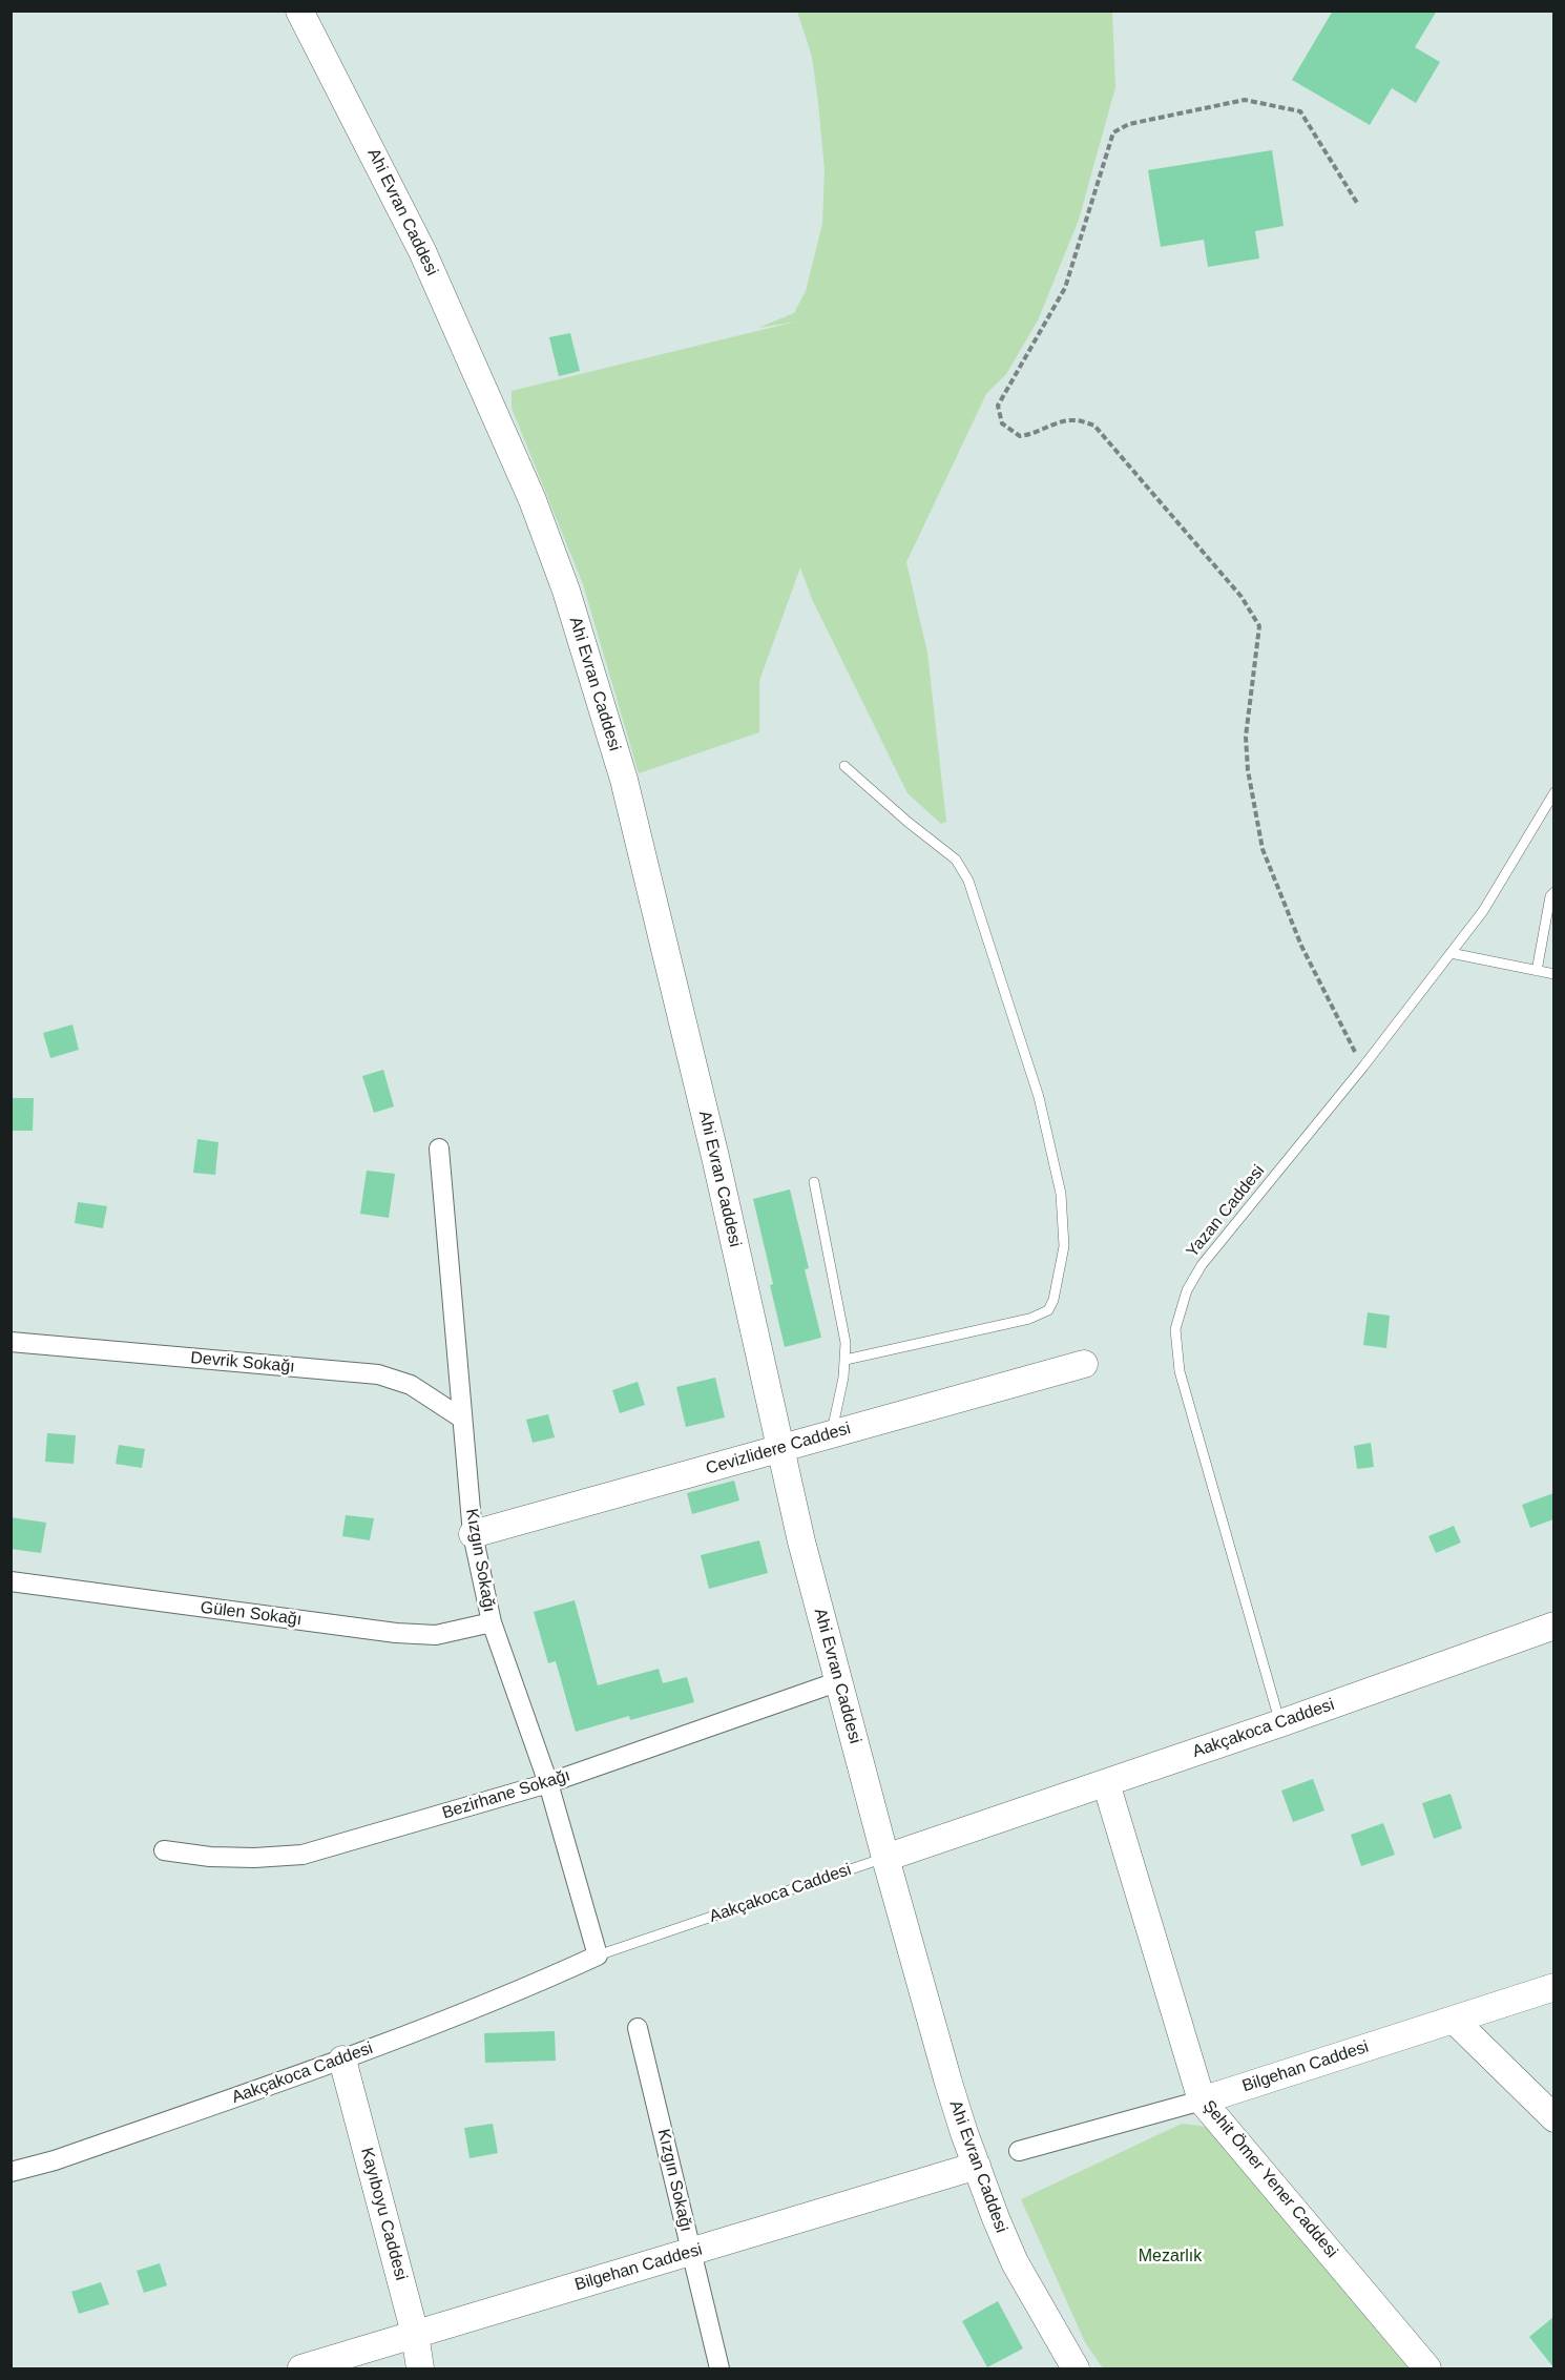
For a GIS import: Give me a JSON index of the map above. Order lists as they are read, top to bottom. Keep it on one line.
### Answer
{"streets":{"street":["Ahi Evran Caddesi","Devrik Sokağı","Cevizlidere Caddesi","Kızgın Sokağı","Gülen Sokağı","Aakçakoca Caddesi","Bezirhane Sokağı","Bilgehan Caddesi","Şehit Ömer Yener Caddesi","Kayıboyu Caddesi"],"lane":["Yazan Caddesi"]},"crossings":[["Ahi Evran Caddesi","Cevizlidere Caddesi"],["Ahi Evran Caddesi","Aakçakoca Caddesi"],["Ahi Evran Caddesi","Bezirhane Sokağı"],["Ahi Evran Caddesi","Bilgehan Caddesi"],["Yazan Caddesi","Aakçakoca Caddesi"],["Devrik Sokağı","Kızgın Sokağı"],["Cevizlidere Caddesi","Kızgın Sokağı"],["Kızgın Sokağı","Gülen Sokağı"],["Kızgın Sokağı","Aakçakoca Caddesi"],["Kızgın Sokağı","Bezirhane Sokağı"],["Kızgın Sokağı","Bilgehan Caddesi"],["Aakçakoca Caddesi","Şehit Ömer Yener Caddesi"],["Aakçakoca Caddesi","Kayıboyu Caddesi"],["Bilgehan Caddesi","Şehit Ömer Yener Caddesi"],["Bilgehan Caddesi","Kayıboyu Caddesi"]],"parks":["Mezarlık"]}
